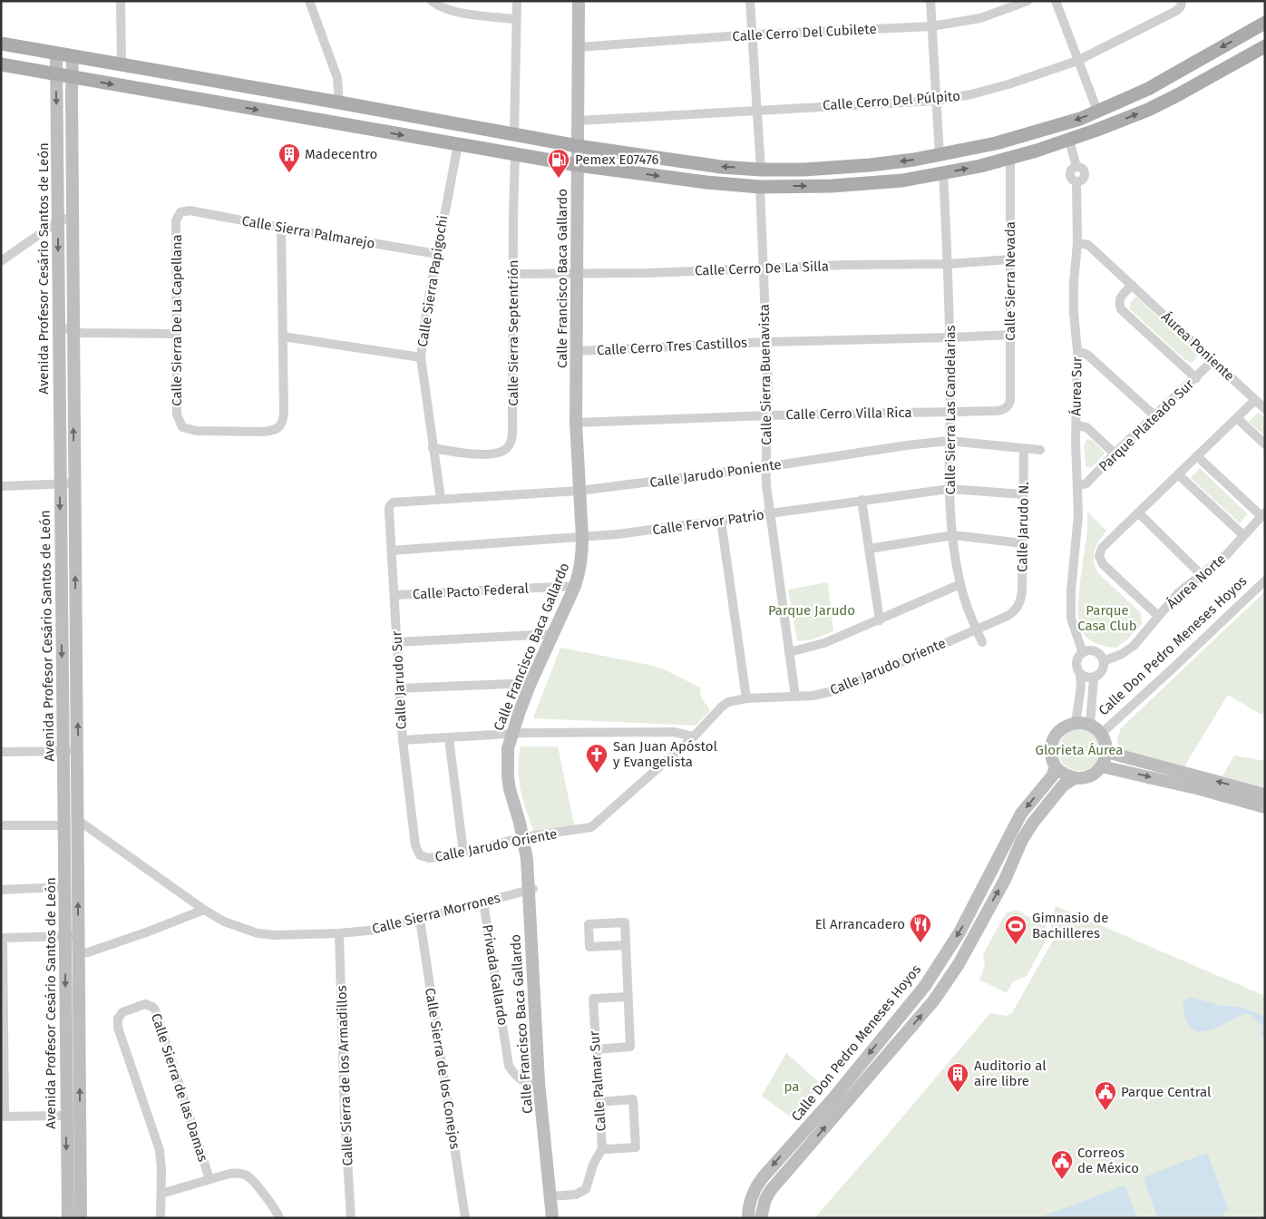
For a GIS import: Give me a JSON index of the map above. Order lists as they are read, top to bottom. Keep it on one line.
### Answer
{"streets":{"street":["Calle Cerro Del Cubilete","Calle Cerro Del Púlpito","Calle Sierra Palmarejo","Avenida Profesor Cesário Santos de León","Calle Cerro De La Silla","Calle Francisco Baca Gallardo","Calle Sierra Papigochi","Calle Sierra Nevada","Calle Sierra De La Capellana","Calle Sierra Septentrión","Calle Cerro Tres Castillos","Áurea Poniente","Calle Sierra Buenavista","Áurea Sur","Calle Sierra Las Candelarias","Calle Cerro Villa Rica","Parque Plateado Sur","Calle Jarudo Poniente","Calle Fervor Patrio","Calle Jarudo N.","Áurea Norte","Calle Pacto Federal","Calle Don Pedro Meneses Hoyos","Calle Jarudo Oriente","Calle Jarudo Sur","Calle Sierra Morrones","Privada Gallardo","Calle Sierra de los Conejos","Calle Sierra de los Armadillos","Calle Palmar Sur","Calle Sierra de las Damas"]},"crossings":[["Calle Cerro Del Cubilete","Calle Francisco Baca Gallardo"],["Calle Cerro Del Púlpito","Calle Francisco Baca Gallardo"],["Calle Sierra Palmarejo","Calle Sierra Papigochi"],["Calle Sierra Palmarejo","Calle Sierra De La Capellana"],["Avenida Profesor Cesário Santos de León","Calle Sierra Morrones"],["Calle Cerro De La Silla","Calle Francisco Baca Gallardo"],["Calle Cerro De La Silla","Calle Sierra Nevada"],["Calle Cerro De La Silla","Calle Sierra Septentrión"],["Calle Cerro De La Silla","Calle Sierra Buenavista"],["Calle Cerro De La Silla","Calle Sierra Las Candelarias"],["Calle Francisco Baca Gallardo","Calle Cerro Tres Castillos"],["Calle Francisco Baca Gallardo","Calle Cerro Villa Rica"],["Calle Francisco Baca Gallardo","Calle Jarudo Poniente"],["Calle Francisco Baca Gallardo","Calle Fervor Patrio"],["Calle Francisco Baca Gallardo","Calle Pacto Federal"],["Calle Francisco Baca Gallardo","Calle Jarudo Oriente"],["Calle Francisco Baca Gallardo","Calle Sierra Morrones"],["Calle Francisco Baca Gallardo","Privada Gallardo"],["Calle Francisco Baca Gallardo","Calle Palmar Sur"],["Calle Sierra Papigochi","Calle Sierra Septentrión"],["Calle Sierra Papigochi","Calle Jarudo Poniente"],["Calle Sierra Nevada","Calle Cerro Tres Castillos"],["Calle Sierra Nevada","Calle Cerro Villa Rica"],["Calle Cerro Tres Castillos","Calle Sierra Buenavista"],["Calle Cerro Tres Castillos","Calle Sierra Las Candelarias"],["Áurea Poniente","Áurea Sur"],["Áurea Poniente","Parque Plateado Sur"],["Calle Sierra Buenavista","Calle Cerro Villa Rica"],["Calle Sierra Buenavista","Calle Jarudo Poniente"],["Calle Sierra Buenavista","Calle Fervor Patrio"],["Calle Sierra Buenavista","Calle Jarudo Oriente"],["Áurea Sur","Parque Plateado Sur"],["Áurea Sur","Áurea Norte"],["Calle Sierra Las Candelarias","Calle Cerro Villa Rica"],["Calle Sierra Las Candelarias","Calle Jarudo Poniente"],["Calle Sierra Las Candelarias","Calle Fervor Patrio"],["Calle Sierra Las Candelarias","Calle Jarudo Oriente"],["Calle Jarudo Poniente","Calle Jarudo N."],["Calle Jarudo Poniente","Calle Jarudo Sur"],["Calle Fervor Patrio","Calle Jarudo N."],["Calle Fervor Patrio","Calle Jarudo Sur"],["Calle Jarudo N.","Calle Jarudo Oriente"],["Calle Pacto Federal","Calle Jarudo Sur"],["Calle Jarudo Oriente","Calle Jarudo Sur"],["Calle Sierra Morrones","Privada Gallardo"],["Calle Sierra Morrones","Calle Sierra de los Conejos"],["Calle Sierra Morrones","Calle Sierra de los Armadillos"]],"parks":["Parque Jarudo","Parque Casa Club","Glorieta Áurea","pa"],"places":{"building":["Madecentro","Auditorio al aire libre"],"fuel station":["Pemex E07476"],"church":["San Juan Apóstol y Evangelista"],"restaurant":["El Arrancadero"],"sports":["Gimnasio de Bachilleres"],"public building":["Parque Central","Correos de México"]}}
